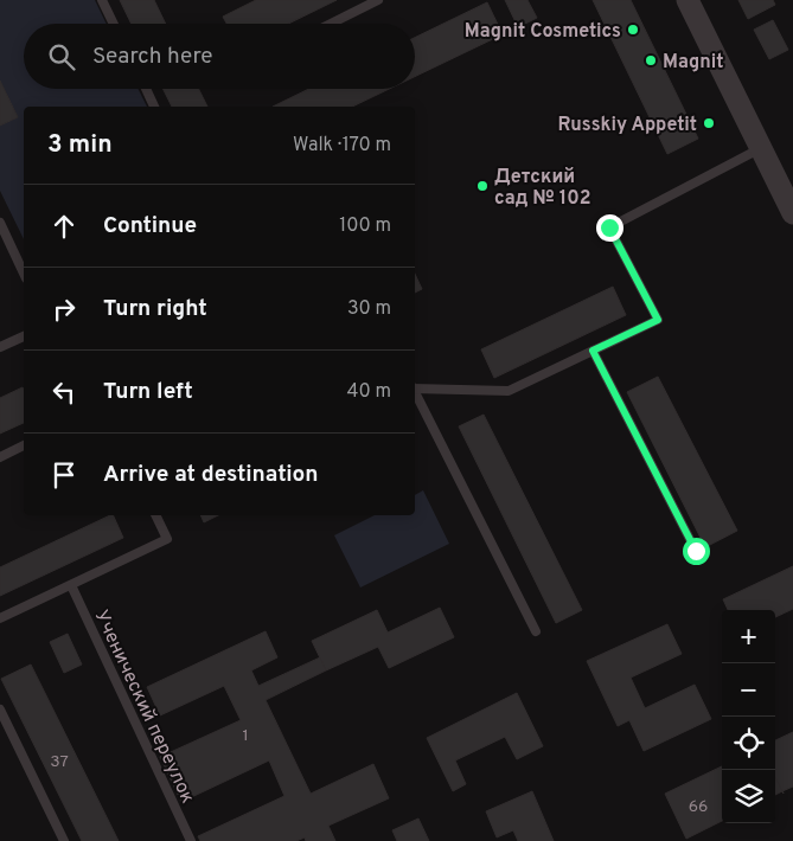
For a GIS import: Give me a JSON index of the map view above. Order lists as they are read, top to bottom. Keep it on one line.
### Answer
{"streets":{"lane":["Ученический переулок"]},"places":["Magnit Cosmetics","Magnit","Russkiy Appetit","Детский сад № 102"],"house_numbers":["1","37","66"],"page":{"search":"Search here","heading":["3 min","Walk · 170 m"],"list":[["Continue","100 m"],["Turn right","30 m"],["Turn left","40 m"],"Arrive at destination"],"map_buttons":["+","−"]}}
